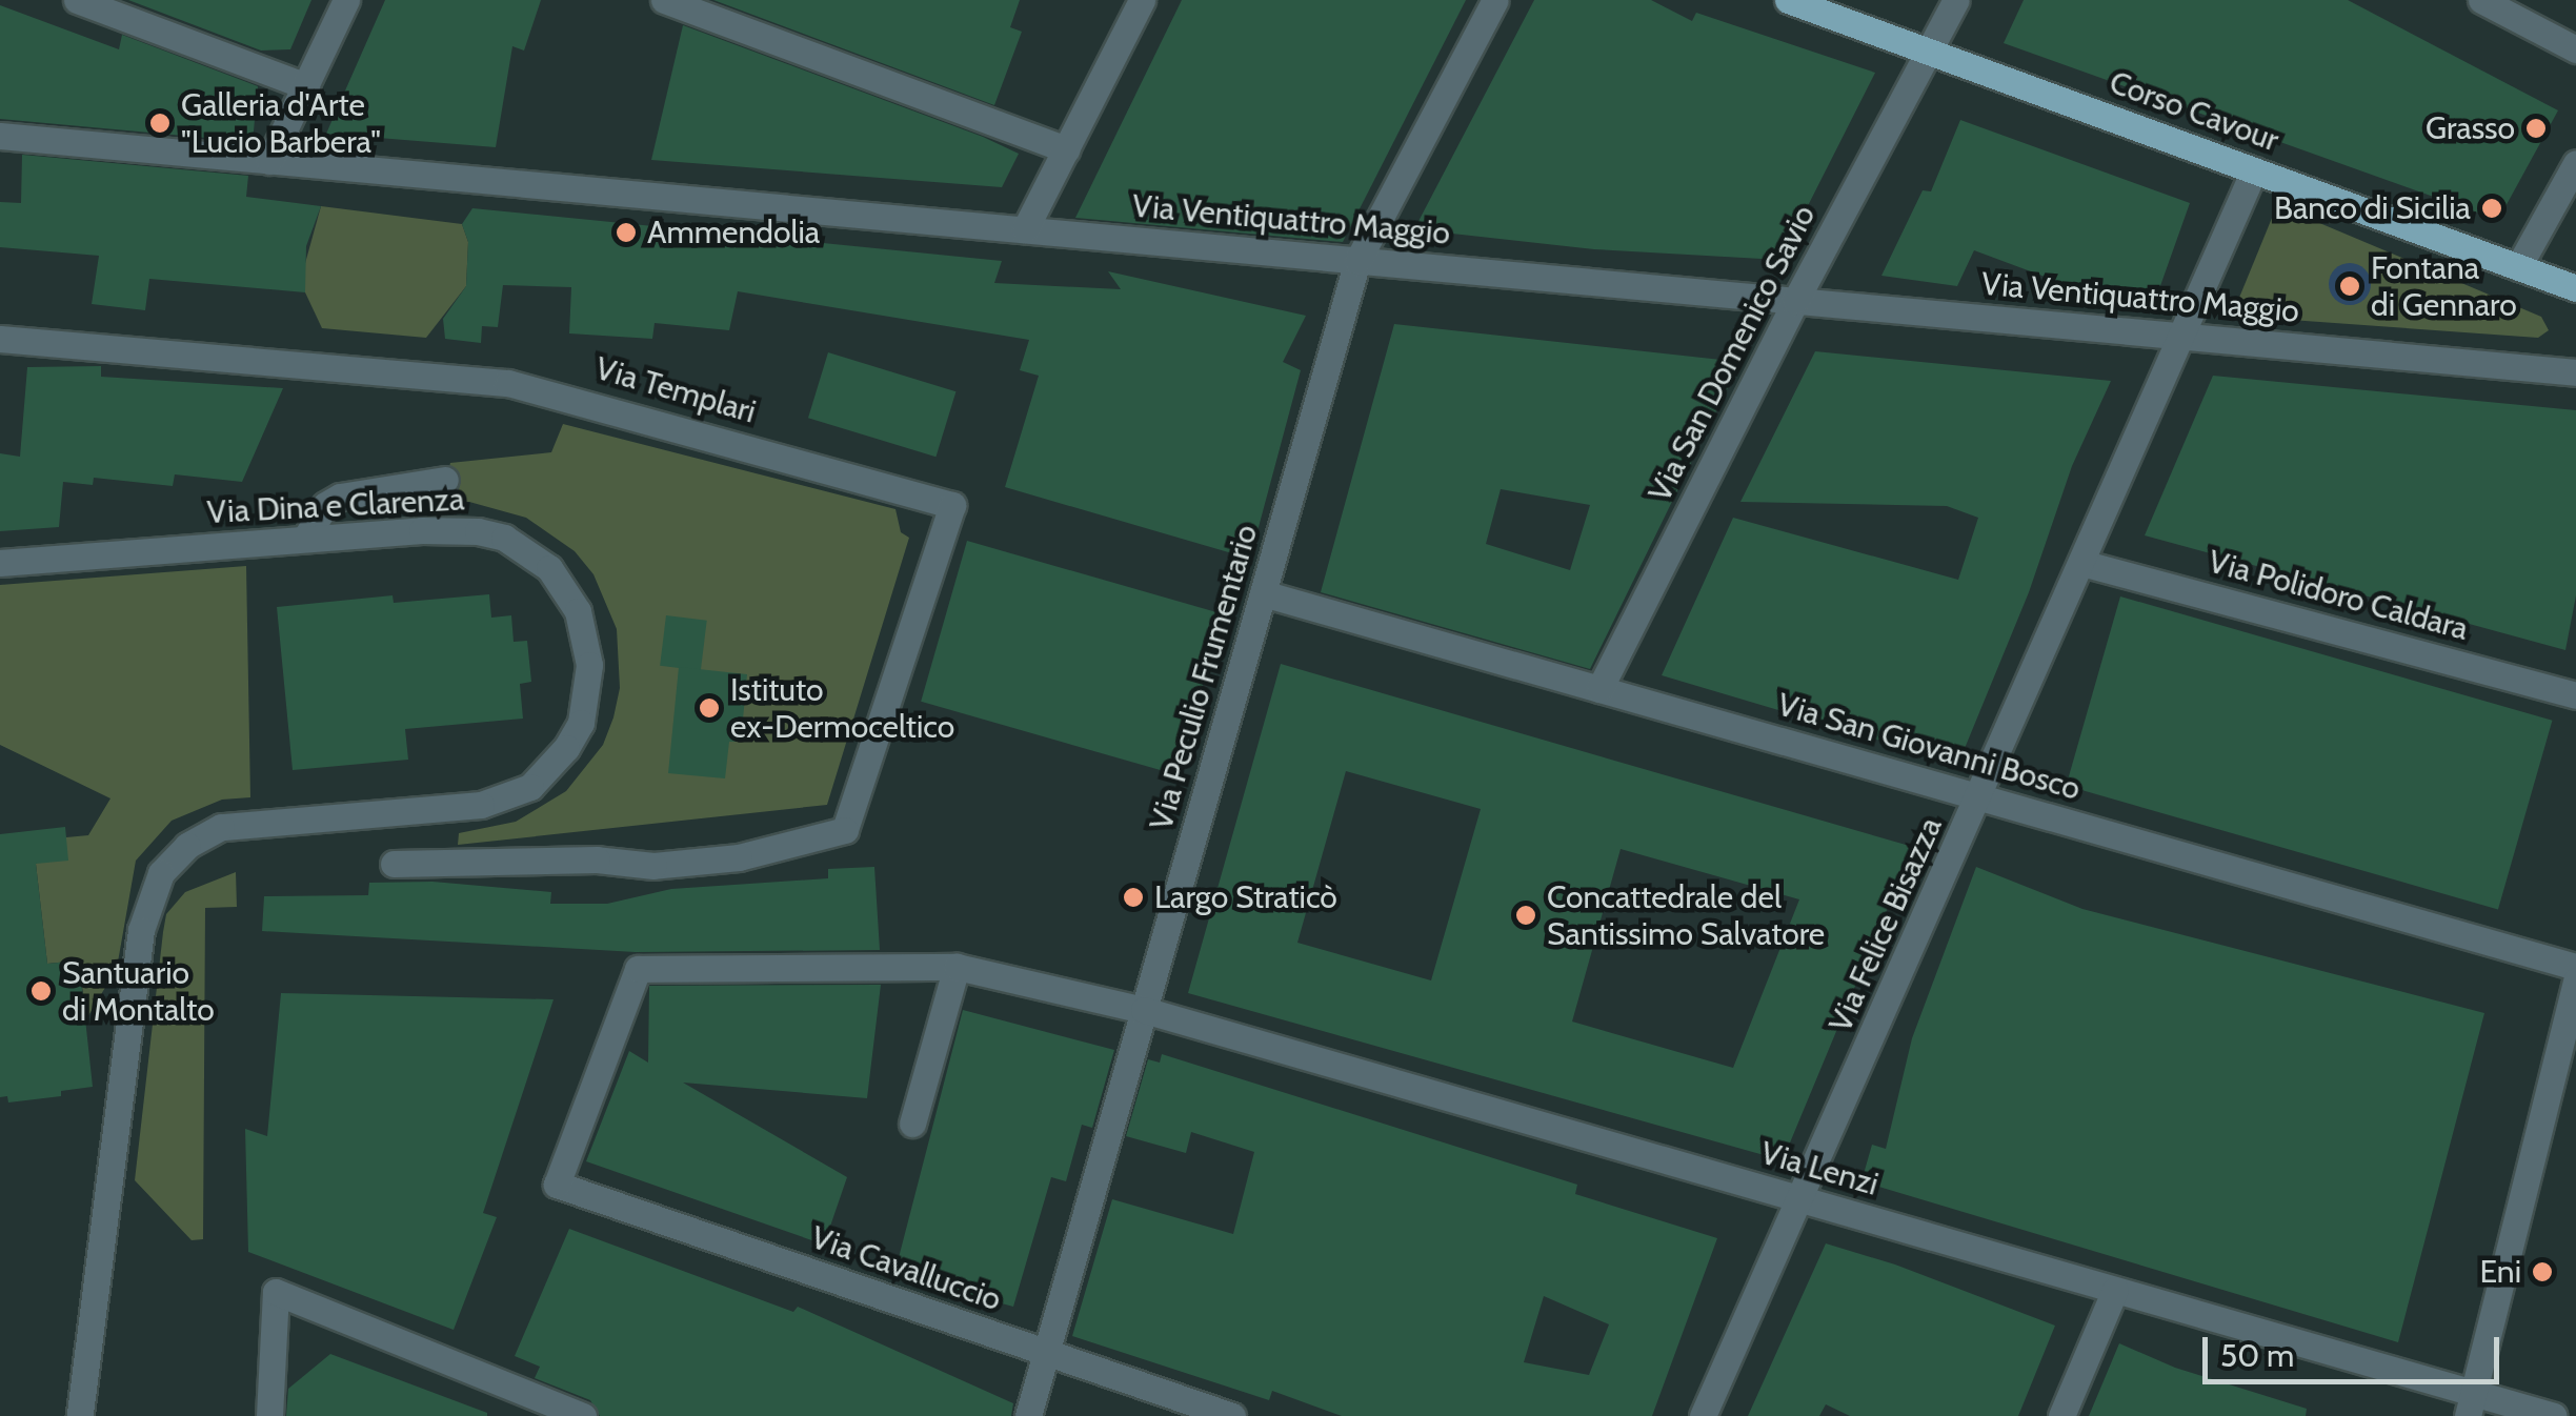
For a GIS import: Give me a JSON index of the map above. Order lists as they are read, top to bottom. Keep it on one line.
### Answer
{"streets":{"main road":["Corso Cavour"],"street":["Via Ventiquattro Maggio","Via San Domenico Savio","Via Templari","Via Dina e Clarenza","Via Polidoro Caldara","Via Peculio Frumentario","Via San Giovanni Bosco","Via Felice Bisazza","Via Lenzi","Via Cavalluccio"]},"crossings":[["Corso Cavour","Via San Domenico Savio"],["Corso Cavour","Via Felice Bisazza"],["Via Ventiquattro Maggio","Via San Domenico Savio"],["Via Ventiquattro Maggio","Via Peculio Frumentario"],["Via Ventiquattro Maggio","Via Felice Bisazza"],["Via San Domenico Savio","Via San Giovanni Bosco"],["Via Polidoro Caldara","Via Felice Bisazza"],["Via Peculio Frumentario","Via San Giovanni Bosco"],["Via Peculio Frumentario","Via Lenzi"],["Via Peculio Frumentario","Via Cavalluccio"],["Via San Giovanni Bosco","Via Felice Bisazza"],["Via Felice Bisazza","Via Lenzi"],["Via Lenzi","Via Cavalluccio"]],"places":["Galleria d'Arte \"Lucio Barbera\"","Grasso","Banco di Sicilia","Ammendolia","Fontana di Gennaro","Istituto ex-Dermoceltico","Largo Straticò","Concattedrale del Santissimo Salvatore","Santuario di Montalto","Eni"],"scale_bar":"50 m"}
